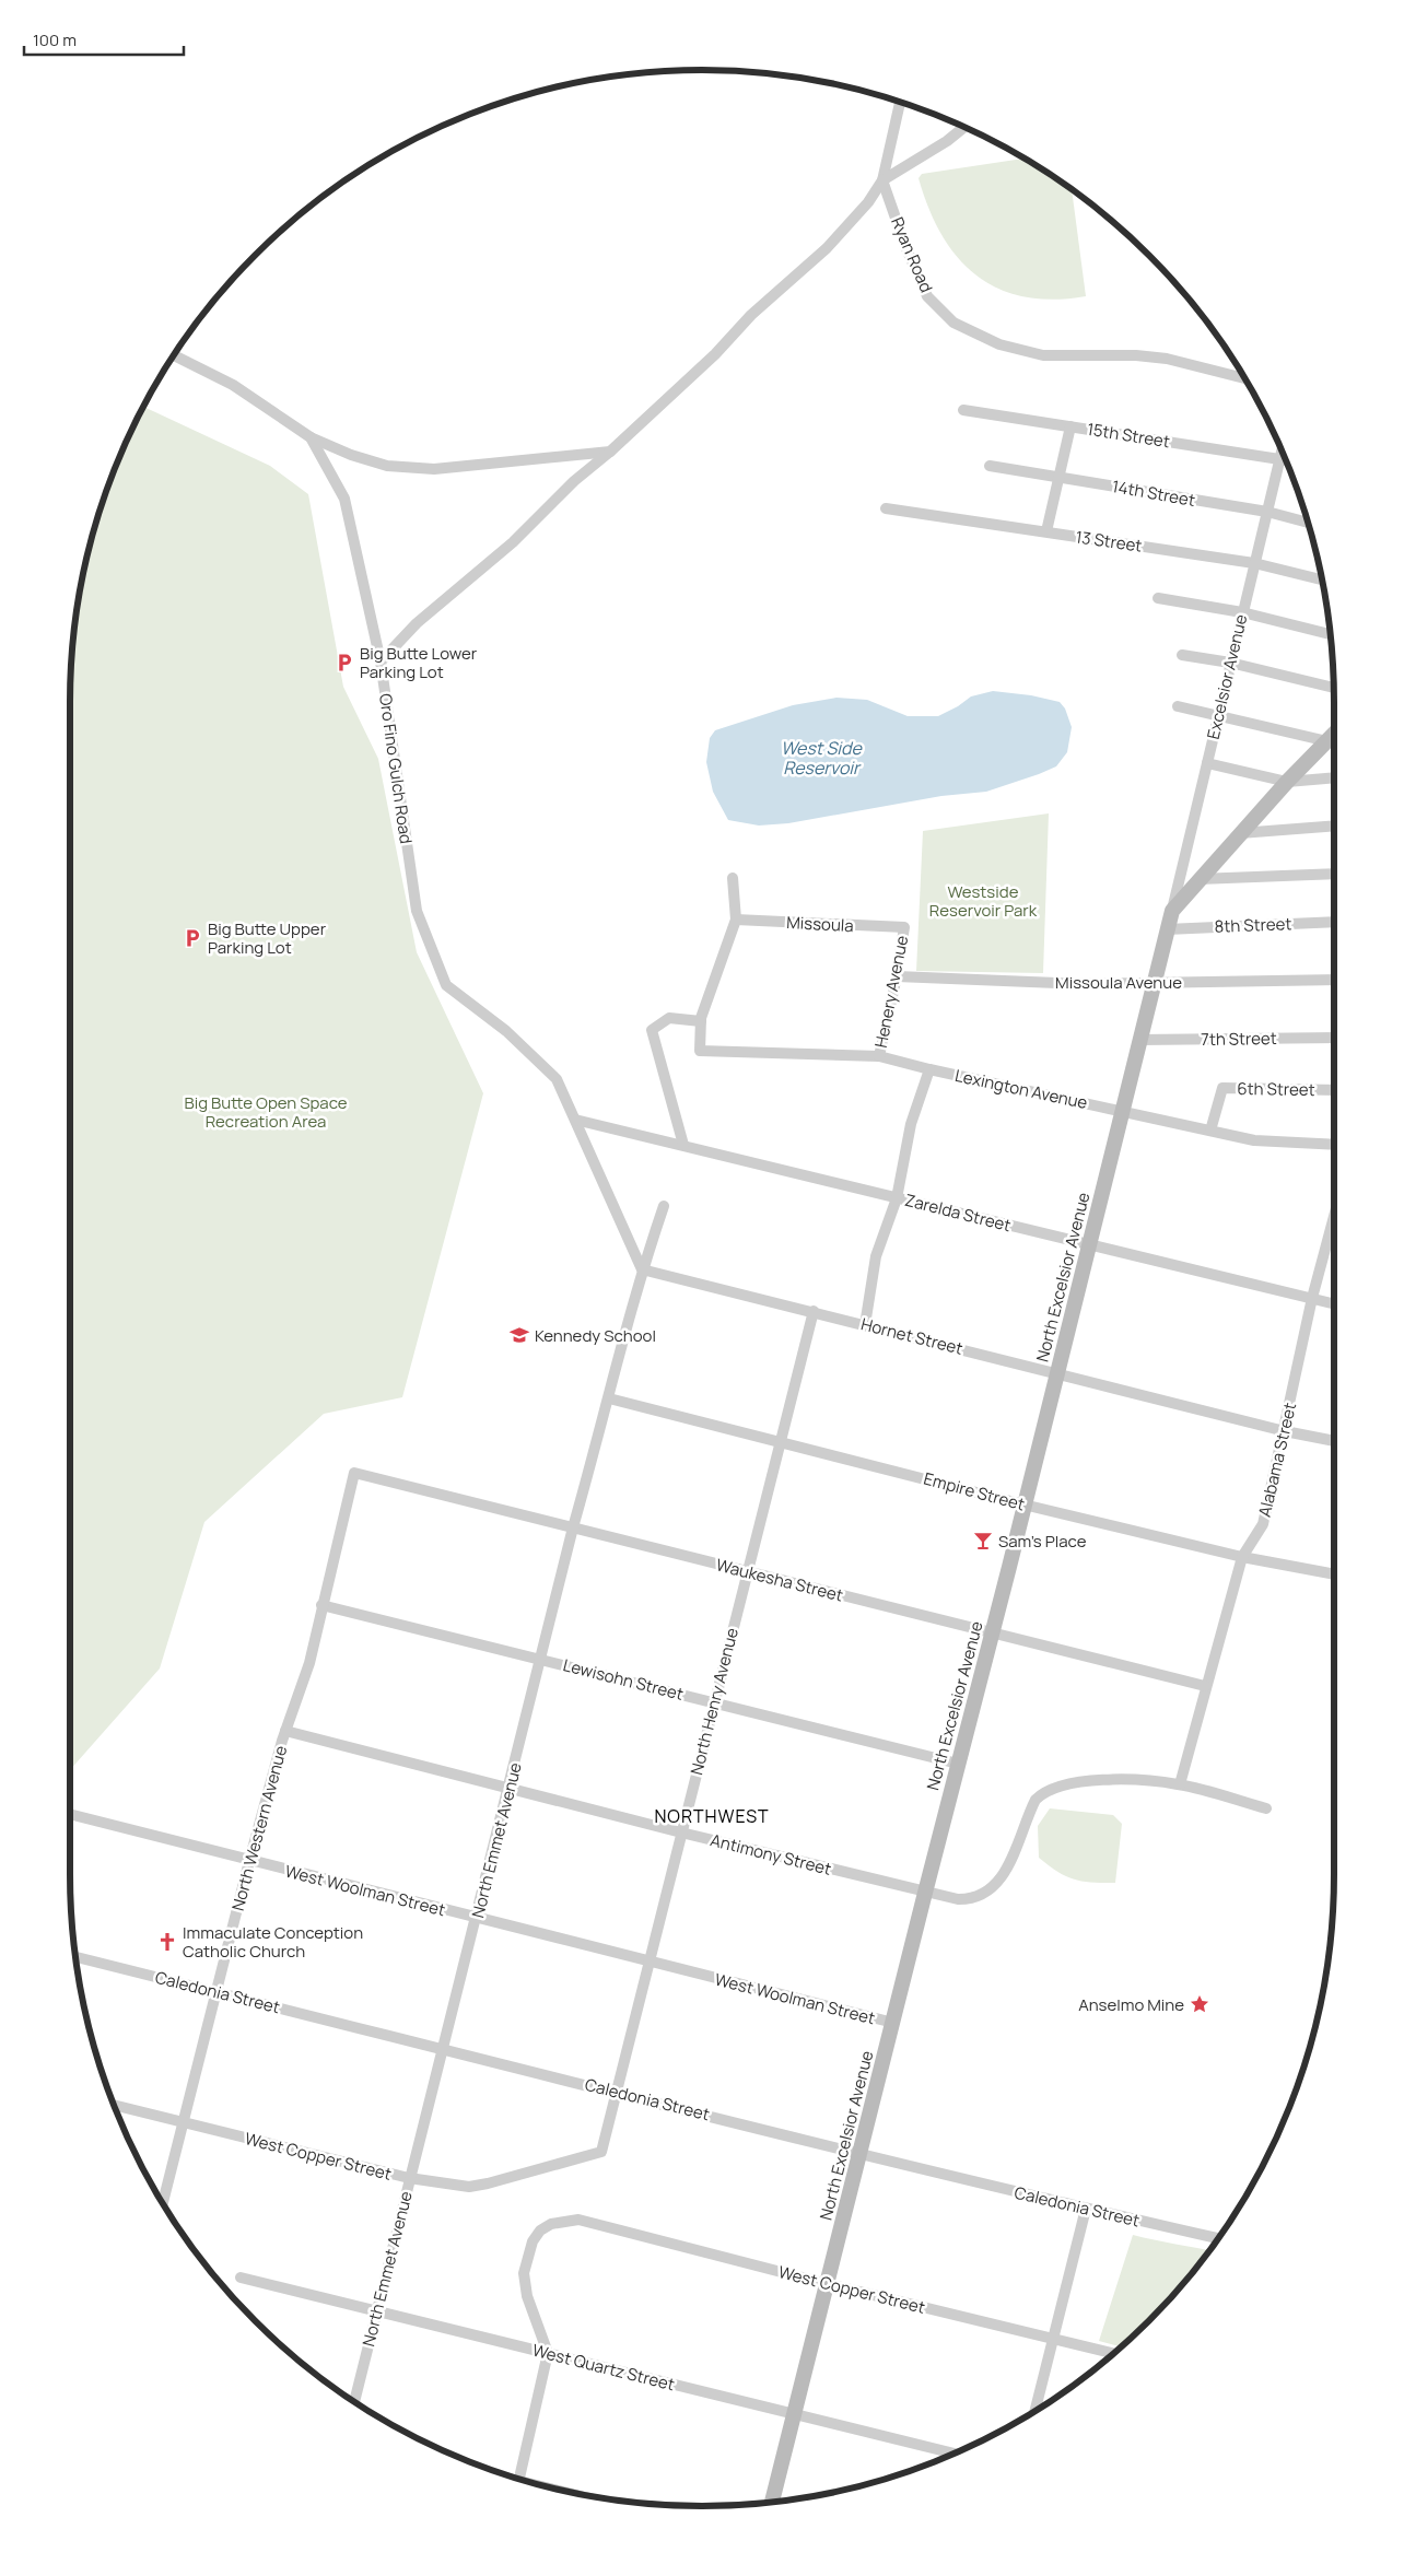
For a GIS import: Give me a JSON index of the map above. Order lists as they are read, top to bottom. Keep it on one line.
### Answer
{"streets":{"street":["Ryan Road","15th Street","14th Street","13 Street","Excelsior Avenue","Oro Fino Gulch Road","Missoula","8th Street","Missoula Avenue","Henery Avenue","7th Street","Lexington Avenue","6th Street","Zarelda Street","North Excelsior Avenue","Hornet Street","Alabama Street","Empire Street","Waukesha Street","Lewisohn Street","North Henry Avenue","North Western Avenue","North Emmet Avenue","Antimony Street","West Woolman Street","Caledonia Street","West Copper Street","West Quartz Street"]},"crossings":[["15th Street","Excelsior Avenue"],["14th Street","Excelsior Avenue"],["13 Street","Excelsior Avenue"],["Excelsior Avenue","North Excelsior Avenue"],["Oro Fino Gulch Road","Zarelda Street"],["Missoula","Henery Avenue"],["8th Street","North Excelsior Avenue"],["Missoula Avenue","Henery Avenue"],["Missoula Avenue","North Excelsior Avenue"],["Henery Avenue","Lexington Avenue"],["7th Street","North Excelsior Avenue"],["Lexington Avenue","6th Street"],["Lexington Avenue","North Excelsior Avenue"],["Zarelda Street","North Excelsior Avenue"],["Zarelda Street","Alabama Street"],["North Excelsior Avenue","Hornet Street"],["North Excelsior Avenue","Empire Street"],["North Excelsior Avenue","Waukesha Street"],["North Excelsior Avenue","Lewisohn Street"],["North Excelsior Avenue","Antimony Street"],["North Excelsior Avenue","West Woolman Street"],["North Excelsior Avenue","Caledonia Street"],["North Excelsior Avenue","West Copper Street"],["North Excelsior Avenue","West Quartz Street"],["Hornet Street","Alabama Street"],["Hornet Street","North Henry Avenue"],["Hornet Street","North Emmet Avenue"],["Alabama Street","Empire Street"],["Alabama Street","Waukesha Street"],["Alabama Street","Antimony Street"],["Empire Street","North Henry Avenue"],["Empire Street","North Emmet Avenue"],["Waukesha Street","North Henry Avenue"],["Waukesha Street","North Western Avenue"],["Waukesha Street","North Emmet Avenue"],["Lewisohn Street","North Henry Avenue"],["Lewisohn Street","North Western Avenue"],["Lewisohn Street","North Emmet Avenue"],["North Henry Avenue","Antimony Street"],["North Henry Avenue","West Woolman Street"],["North Henry Avenue","Caledonia Street"],["North Henry Avenue","West Copper Street"],["North Western Avenue","Antimony Street"],["North Western Avenue","West Woolman Street"],["North Western Avenue","Caledonia Street"],["North Western Avenue","West Copper Street"],["North Emmet Avenue","Antimony Street"],["North Emmet Avenue","West Woolman Street"],["North Emmet Avenue","Caledonia Street"],["North Emmet Avenue","West Copper Street"],["North Emmet Avenue","West Quartz Street"],["Caledonia Street","West Copper Street"],["West Copper Street","West Quartz Street"]],"districts":["NORTHWEST"],"water":["West Side Reservoir"],"parks":["Westside Reservoir Park","Big Butte Open Space Recreation Area"],"places":{"parking":["Big Butte Lower Parking Lot","Big Butte Upper Parking Lot"],"school or university":["Kennedy School"],"bar":["Sam's Place"],"church":["Immaculate Conception Catholic Church"],"place":["Anselmo Mine"]},"scale_bar":"100 m"}
